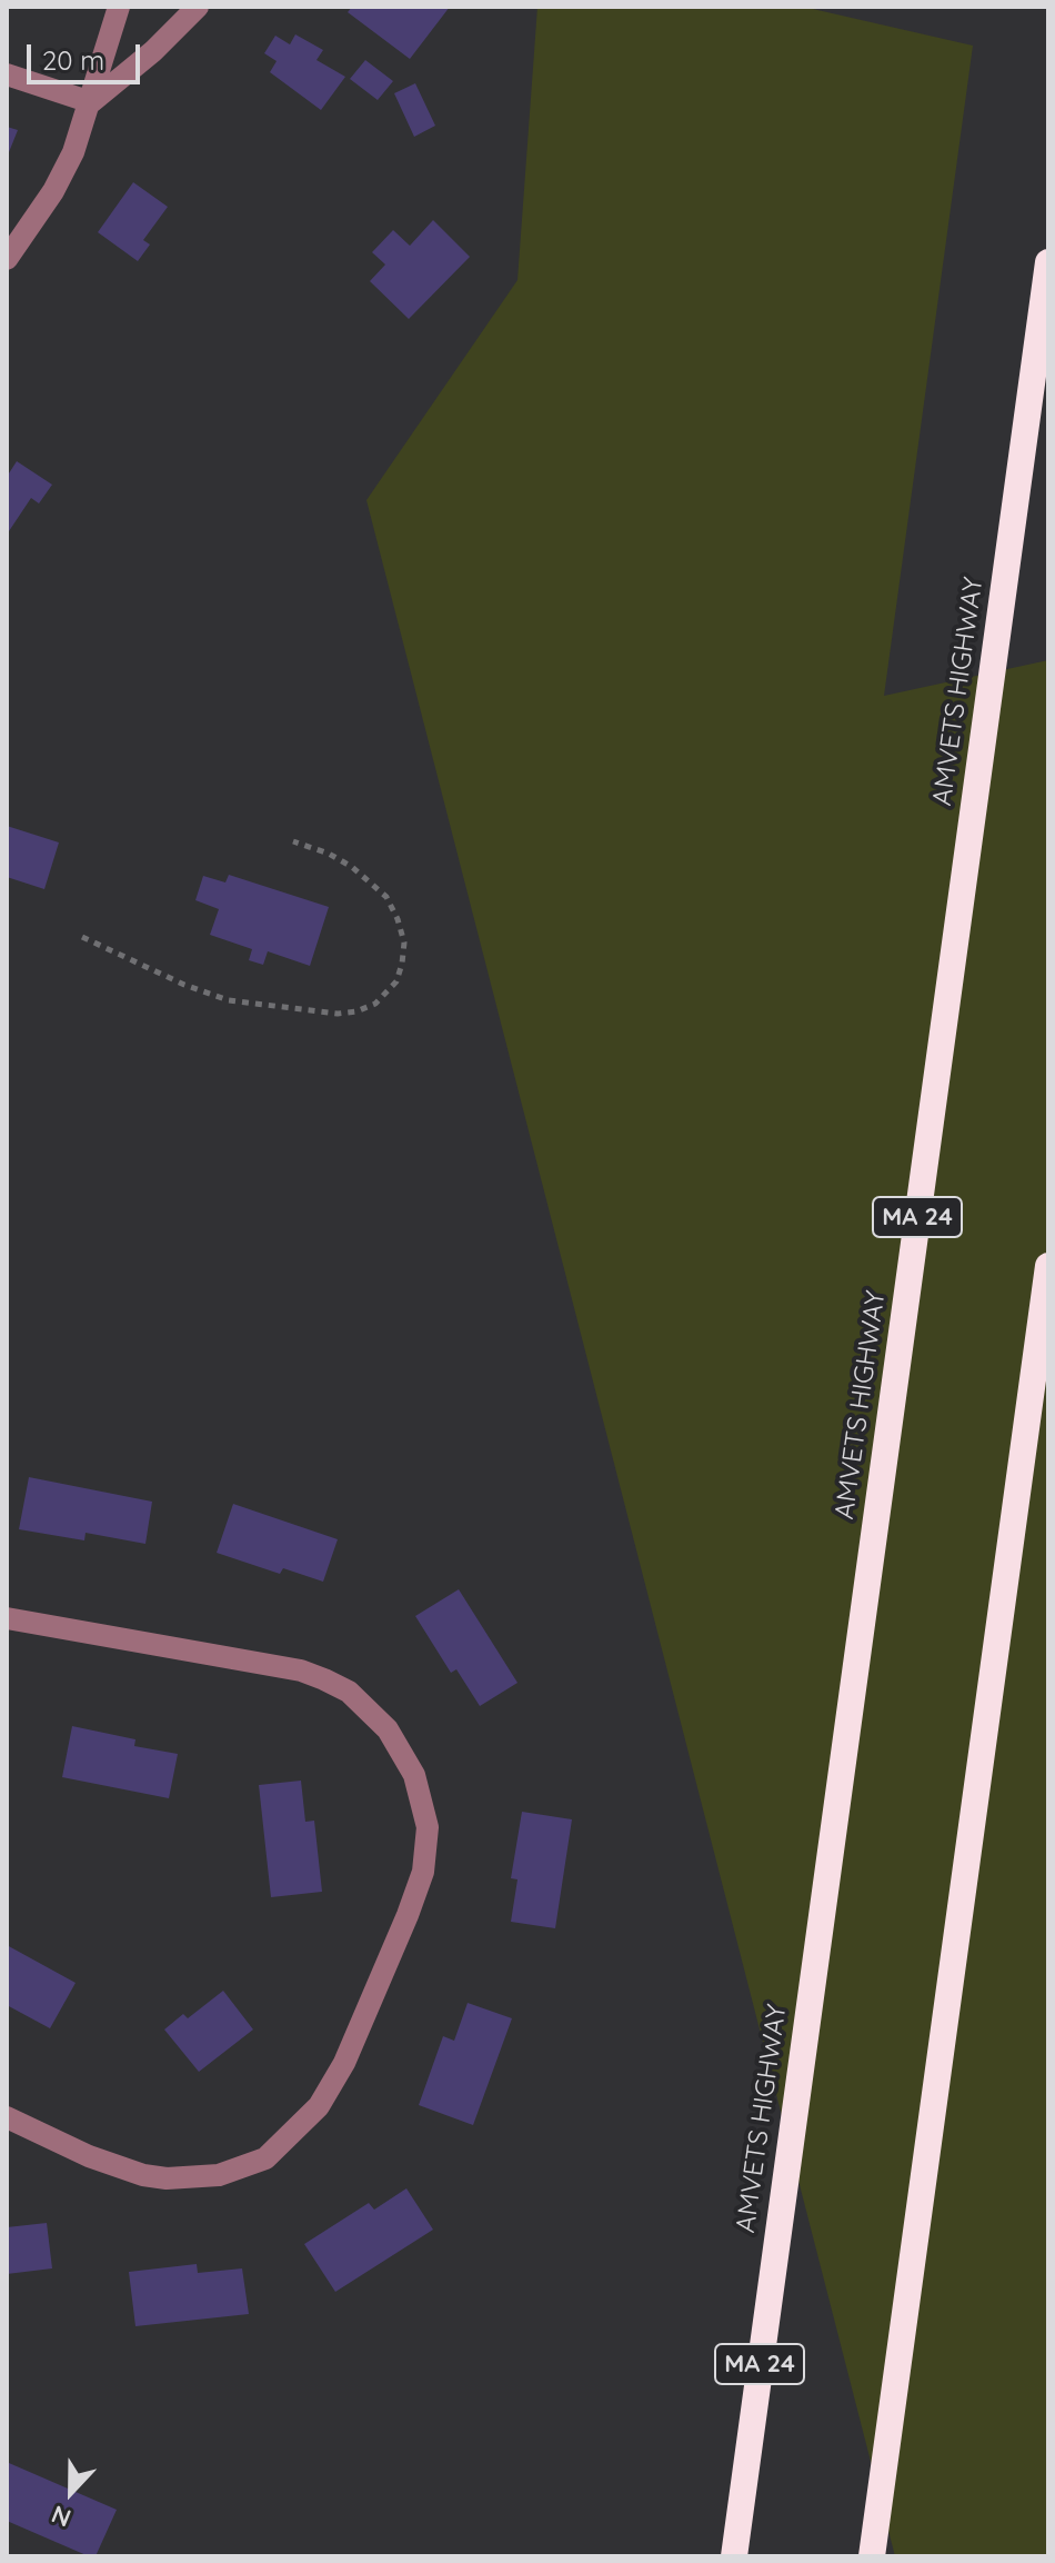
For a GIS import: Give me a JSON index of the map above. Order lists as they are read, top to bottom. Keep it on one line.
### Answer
{"streets":{"highway":["AMVETS HIGHWAY","MA 24"]},"scale_bar":"20 m","north":"bottom"}
